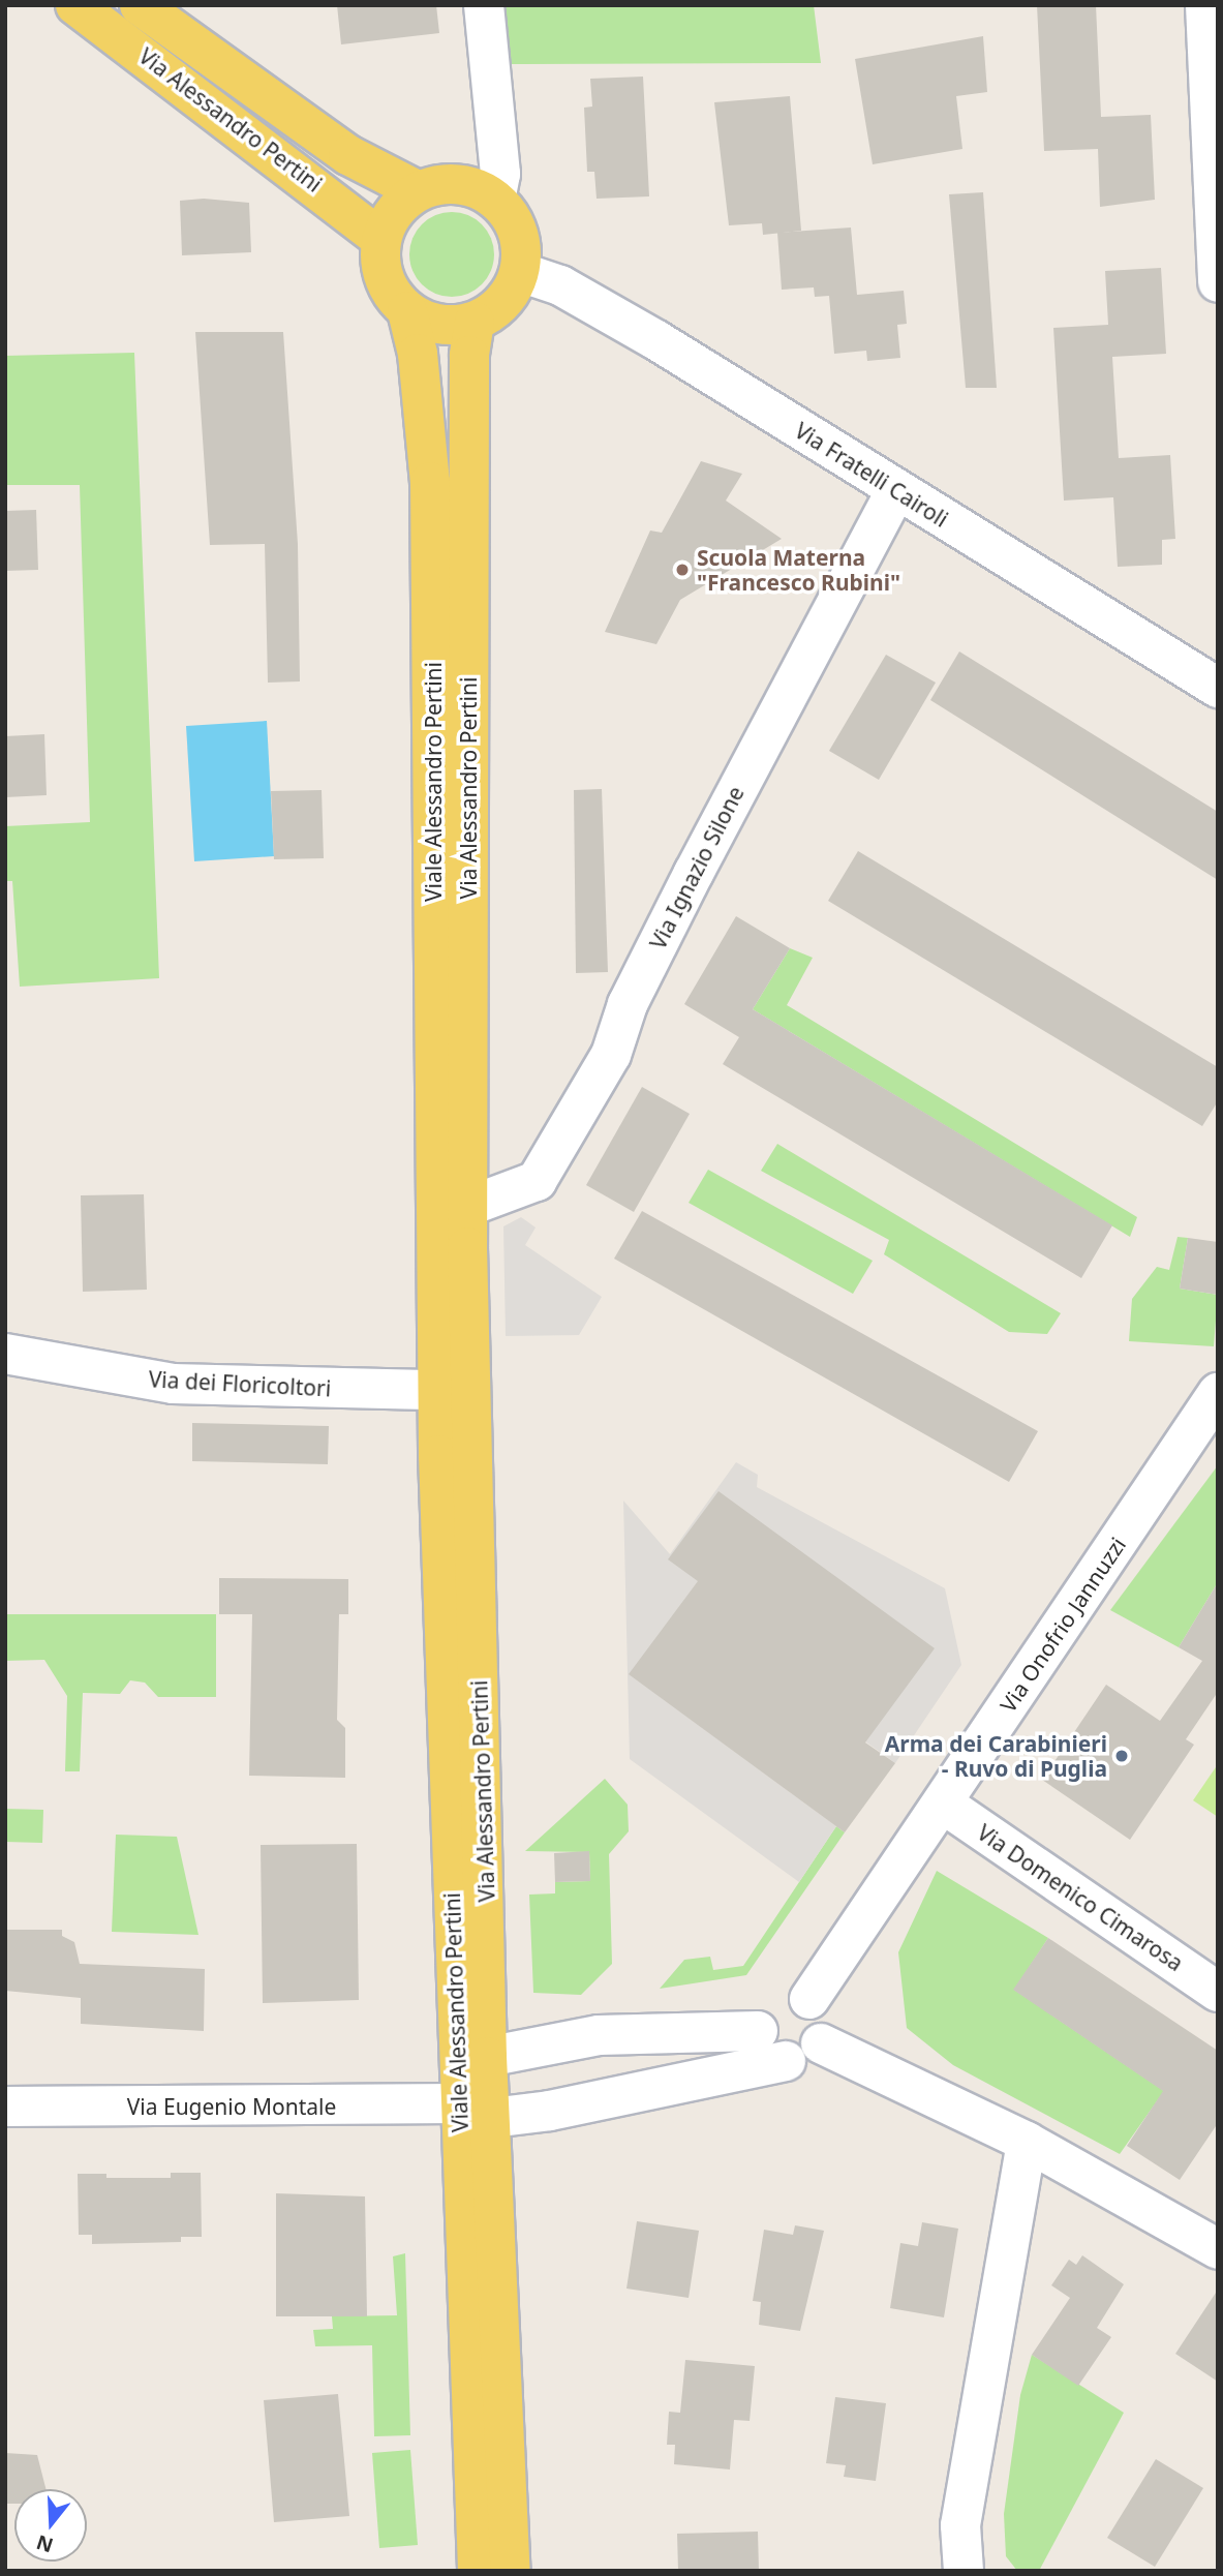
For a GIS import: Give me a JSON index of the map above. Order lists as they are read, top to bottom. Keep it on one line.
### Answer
{"streets":{"main road":["Via Alessandro Pertini","Viale Alessandro Pertini"],"street":["Via Fratelli Cairoli","Via Ignazio Silone","Via dei Floricoltori","Via Onofrio Jannuzzi","Via Domenico Cimarosa","Via Eugenio Montale"]},"crossings":[["Via Alessandro Pertini","Via Fratelli Cairoli"],["Via Alessandro Pertini","Viale Alessandro Pertini"],["Via Alessandro Pertini","Via Ignazio Silone"],["Via Fratelli Cairoli","Viale Alessandro Pertini"],["Via Fratelli Cairoli","Via Ignazio Silone"],["Viale Alessandro Pertini","Via Eugenio Montale"],["Via Onofrio Jannuzzi","Via Domenico Cimarosa"],["Via Onofrio Jannuzzi","Via Eugenio Montale"]],"places":["Scuola Materna \"Francesco Rubini\"","Arma dei Carabinieri - Ruvo di Puglia"],"north":"bottom"}
